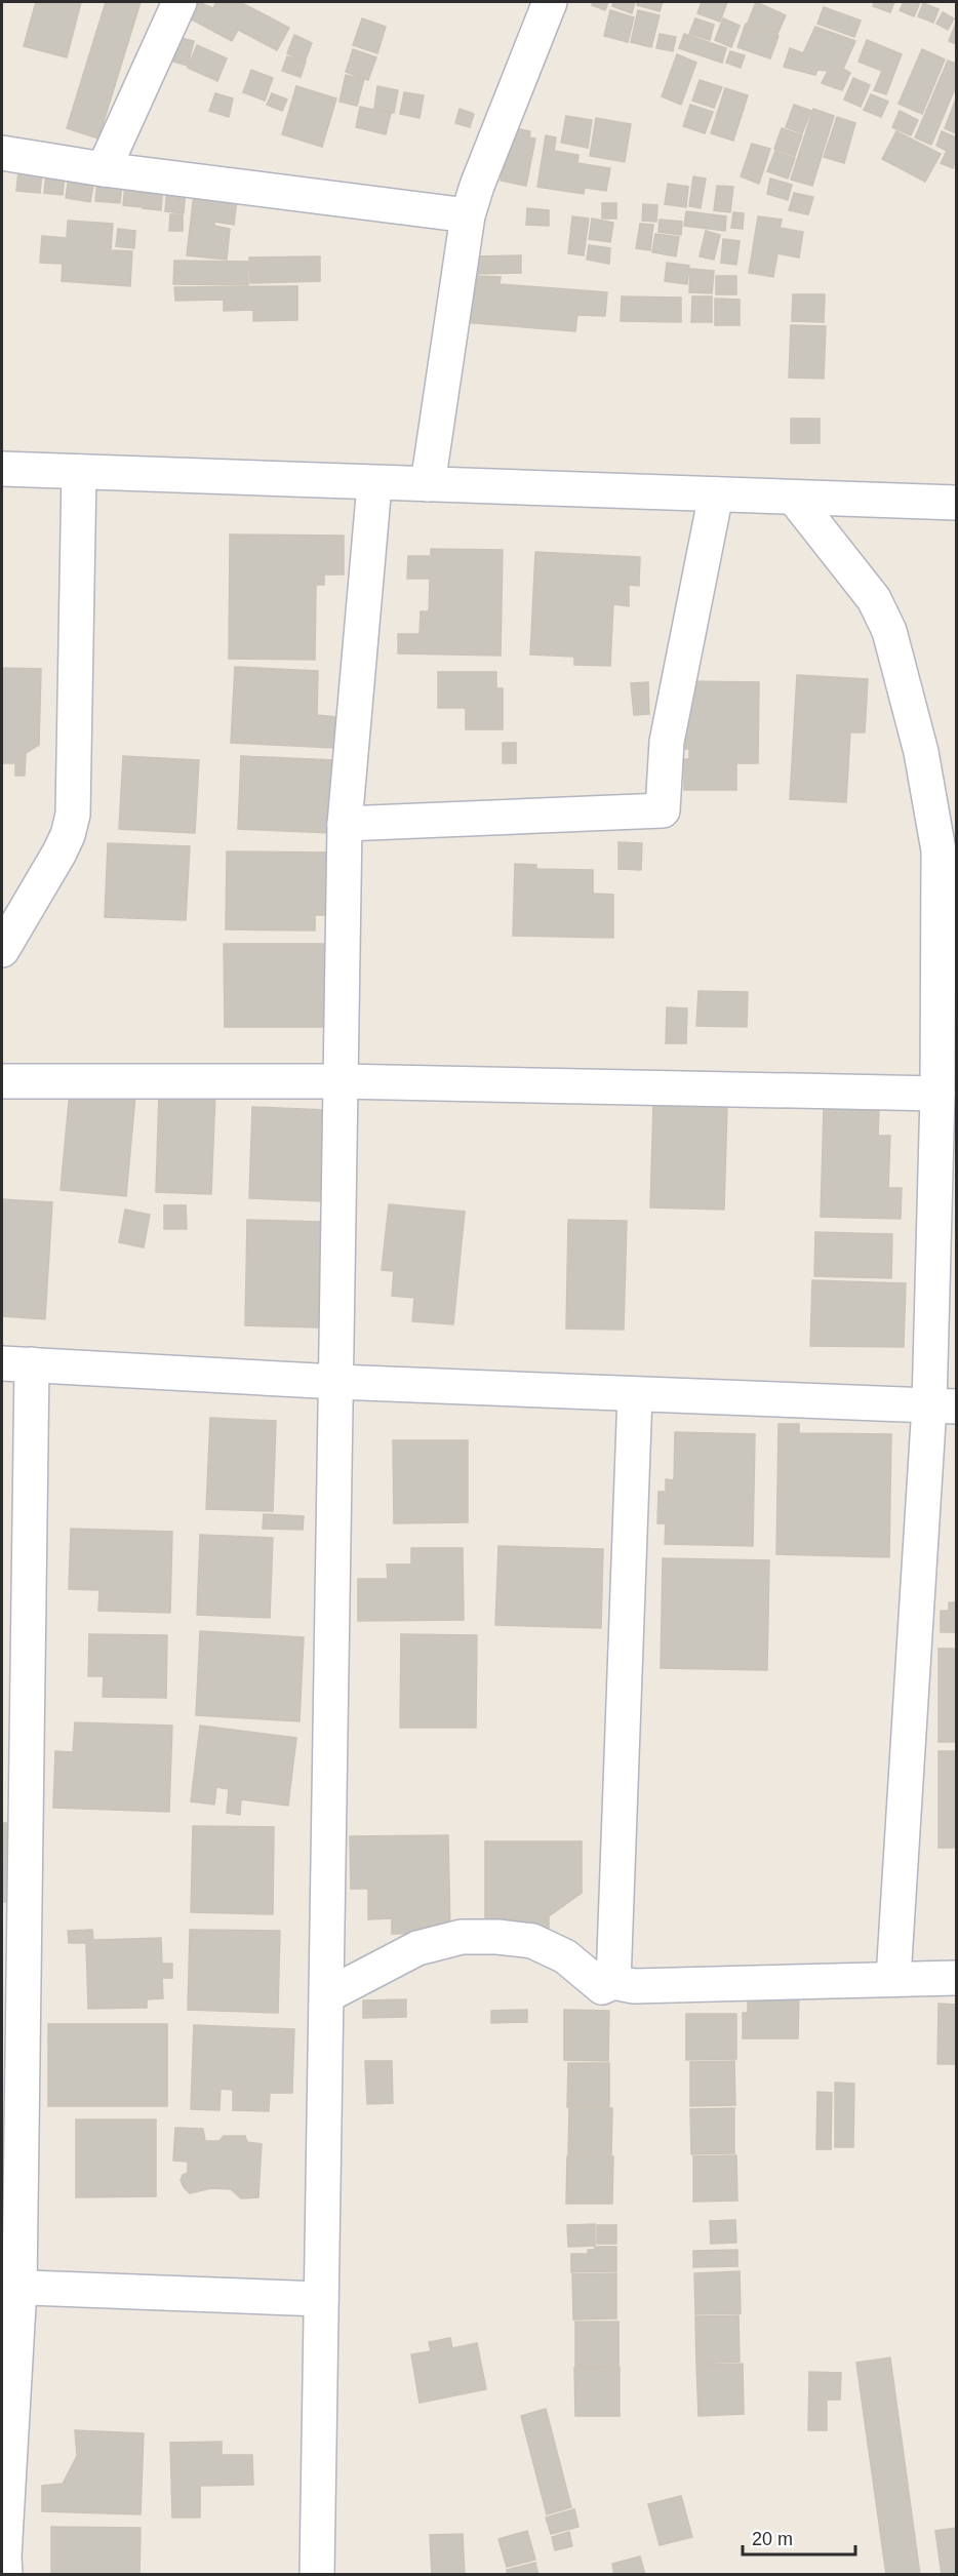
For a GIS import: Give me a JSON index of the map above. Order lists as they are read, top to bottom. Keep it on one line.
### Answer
{"scale_bar":"20 m"}
